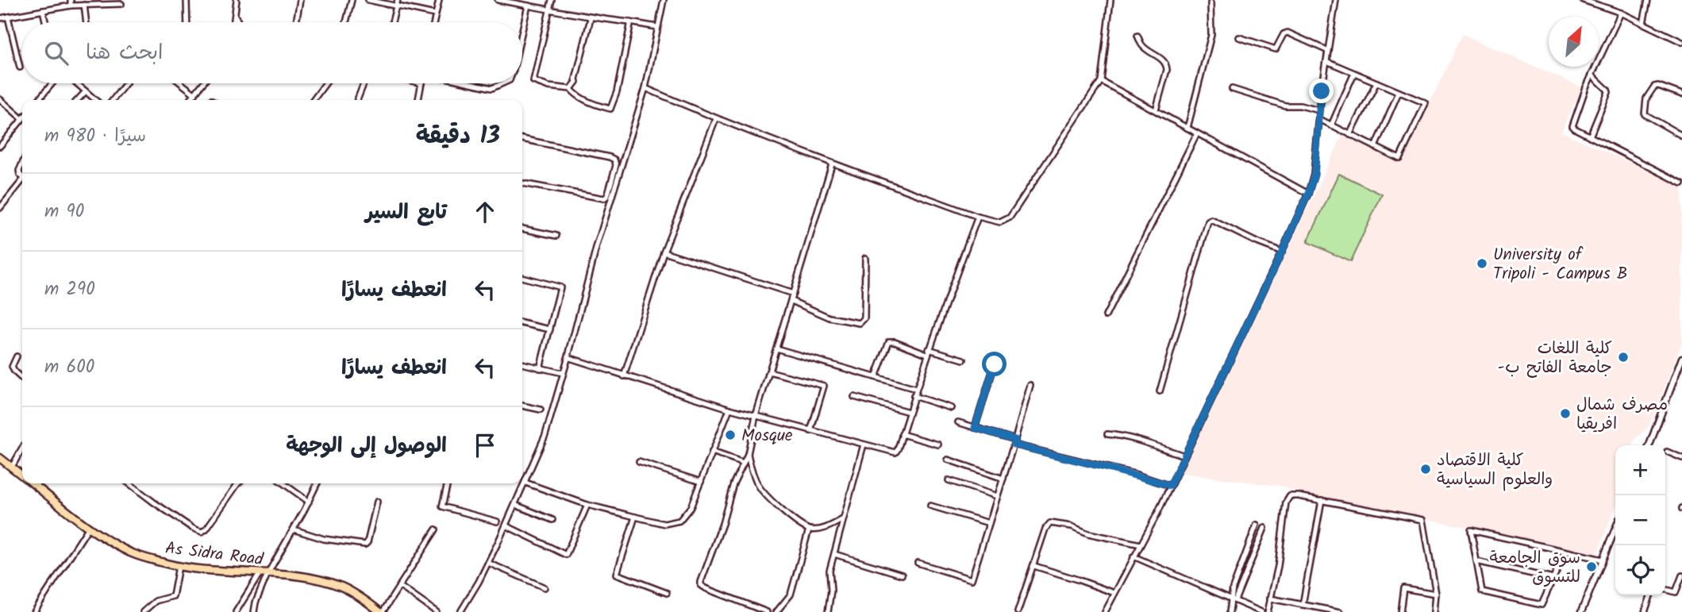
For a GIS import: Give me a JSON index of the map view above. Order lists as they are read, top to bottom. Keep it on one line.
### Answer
{"streets":{"main road":["As Sidra Road"]},"places":["University of Tripoli - Campus B","كلية اللغات -جامعة الفاتح ب","مصرف شمال افريقيا","Mosque","كلية الاقتصاد والعلوم السياسية","سوق الجامعة للتسوق"],"north":"top right","page":{"search":"ابحث هنا","heading":["13 دقيقة","سيرًا · 980 m"],"list":[["تابع السير","90 m"],["انعطف يسارًا","290 m"],["انعطف يسارًا","600 m"],"الوصول إلى الوجهة"],"map_buttons":["+","−"]}}
